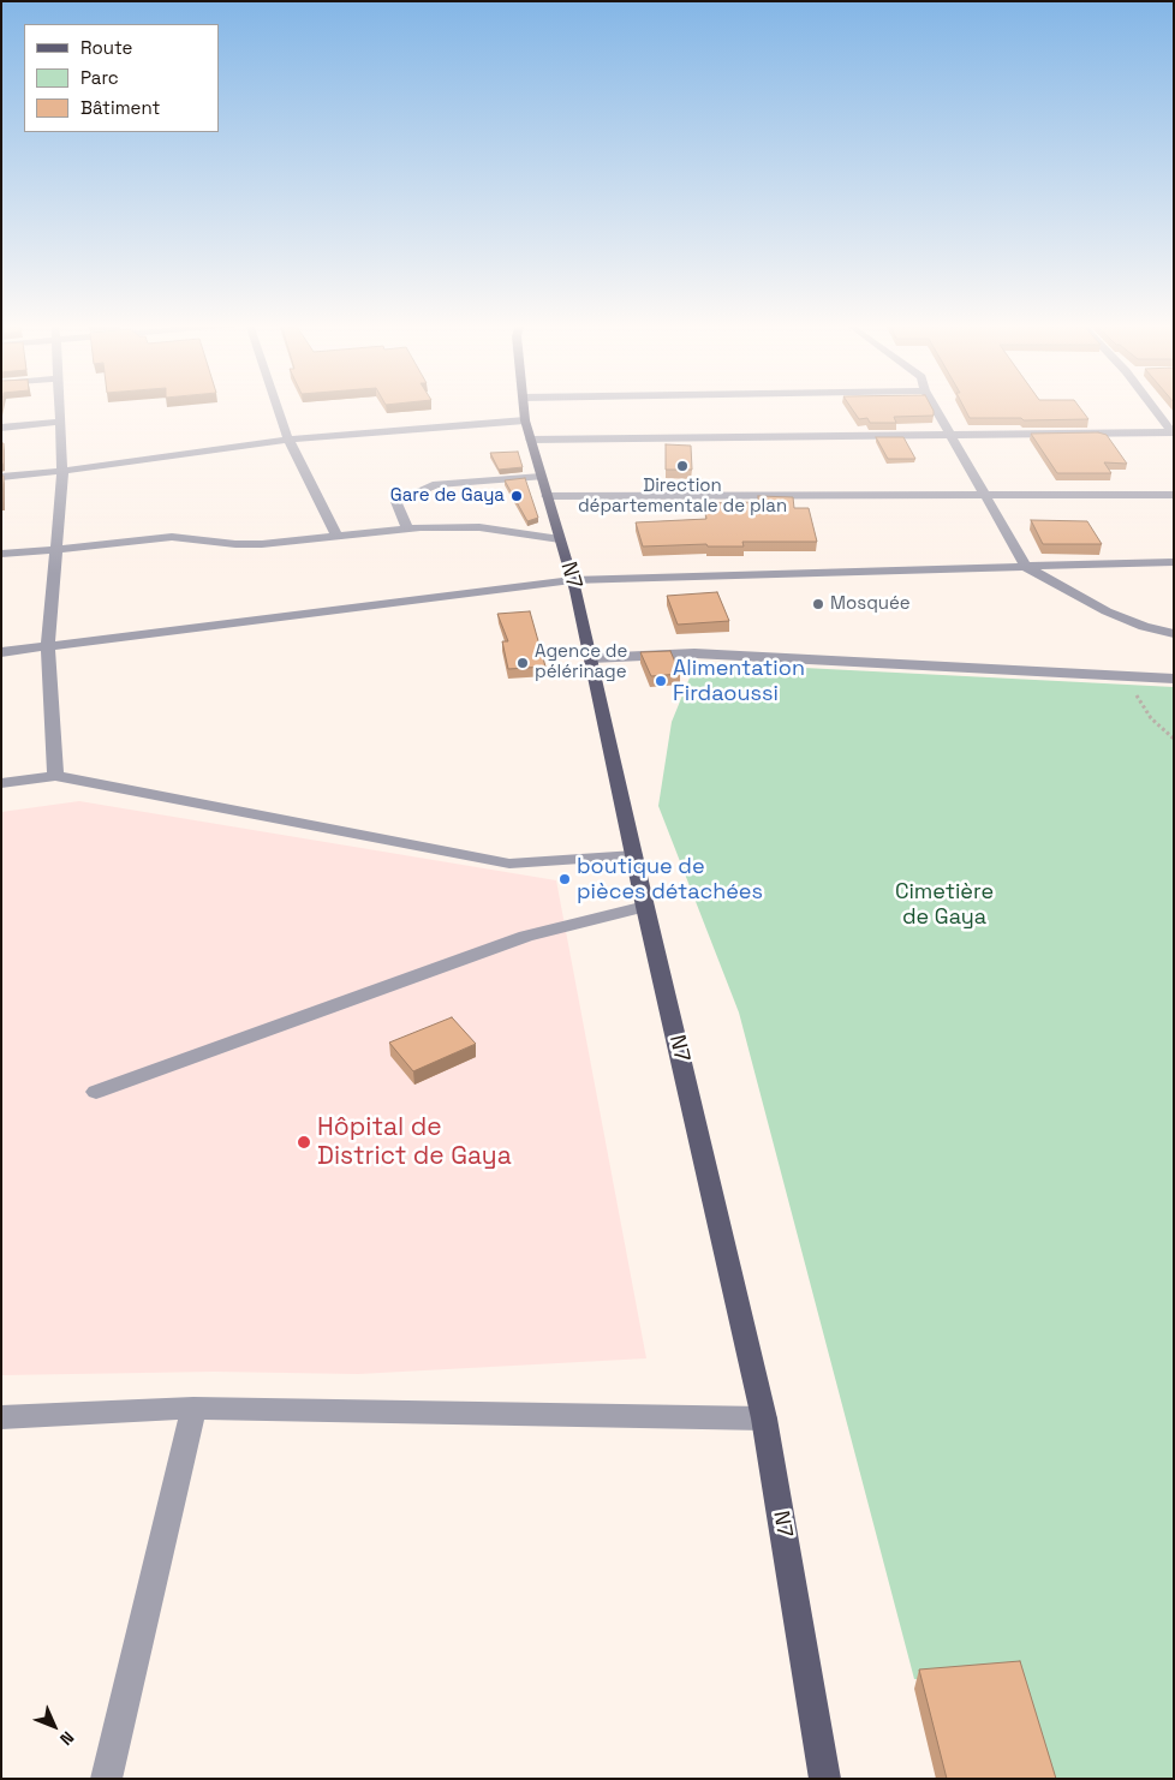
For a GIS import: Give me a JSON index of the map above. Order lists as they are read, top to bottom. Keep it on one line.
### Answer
{"streets":{"main road":["N7"]},"parks":["Cimetière de Gaya"],"places":["Direction départementale de plan","Gare de Gaya","Mosquée","Agence de pélérinage","Alimentation Firdaoussi","boutique de pièces détachées","Hôpital de District de Gaya"],"legend":["Route","Parc","Bâtiment"],"north":"bottom right"}
